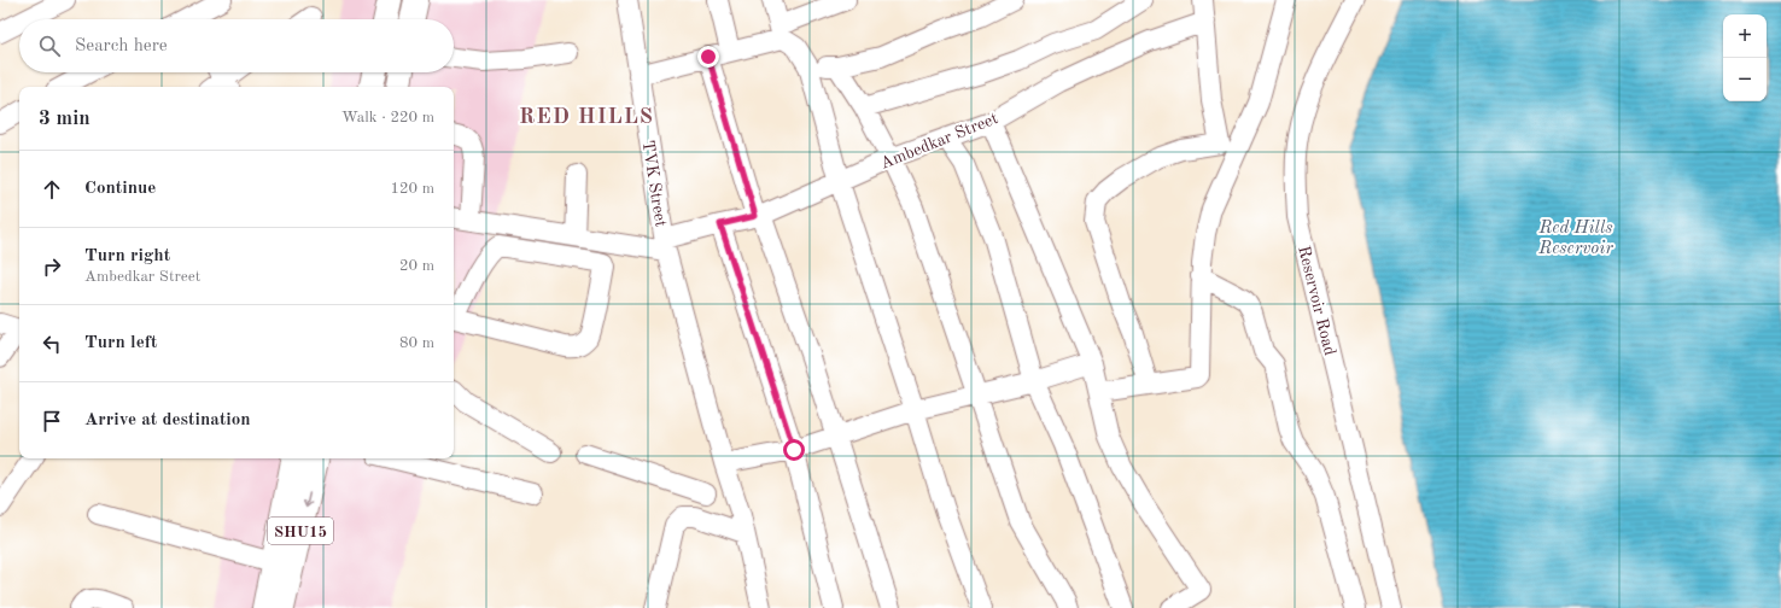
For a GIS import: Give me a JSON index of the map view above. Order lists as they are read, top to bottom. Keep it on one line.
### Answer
{"streets":{"main road":["SHU15"],"street":["Ambedkar Street","TVK Street","Reservoir Road"]},"crossings":[["Ambedkar Street","TVK Street"]],"districts":["RED HILLS"],"water":["Red Hills Reservoir"],"page":{"map_buttons":["+","−"],"search":"Search here","heading":["3 min","Walk · 220 m"],"list":[["Continue","120 m"],["Turn right","Ambedkar Street","20 m"],["Turn left","80 m"],"Arrive at destination"]}}
